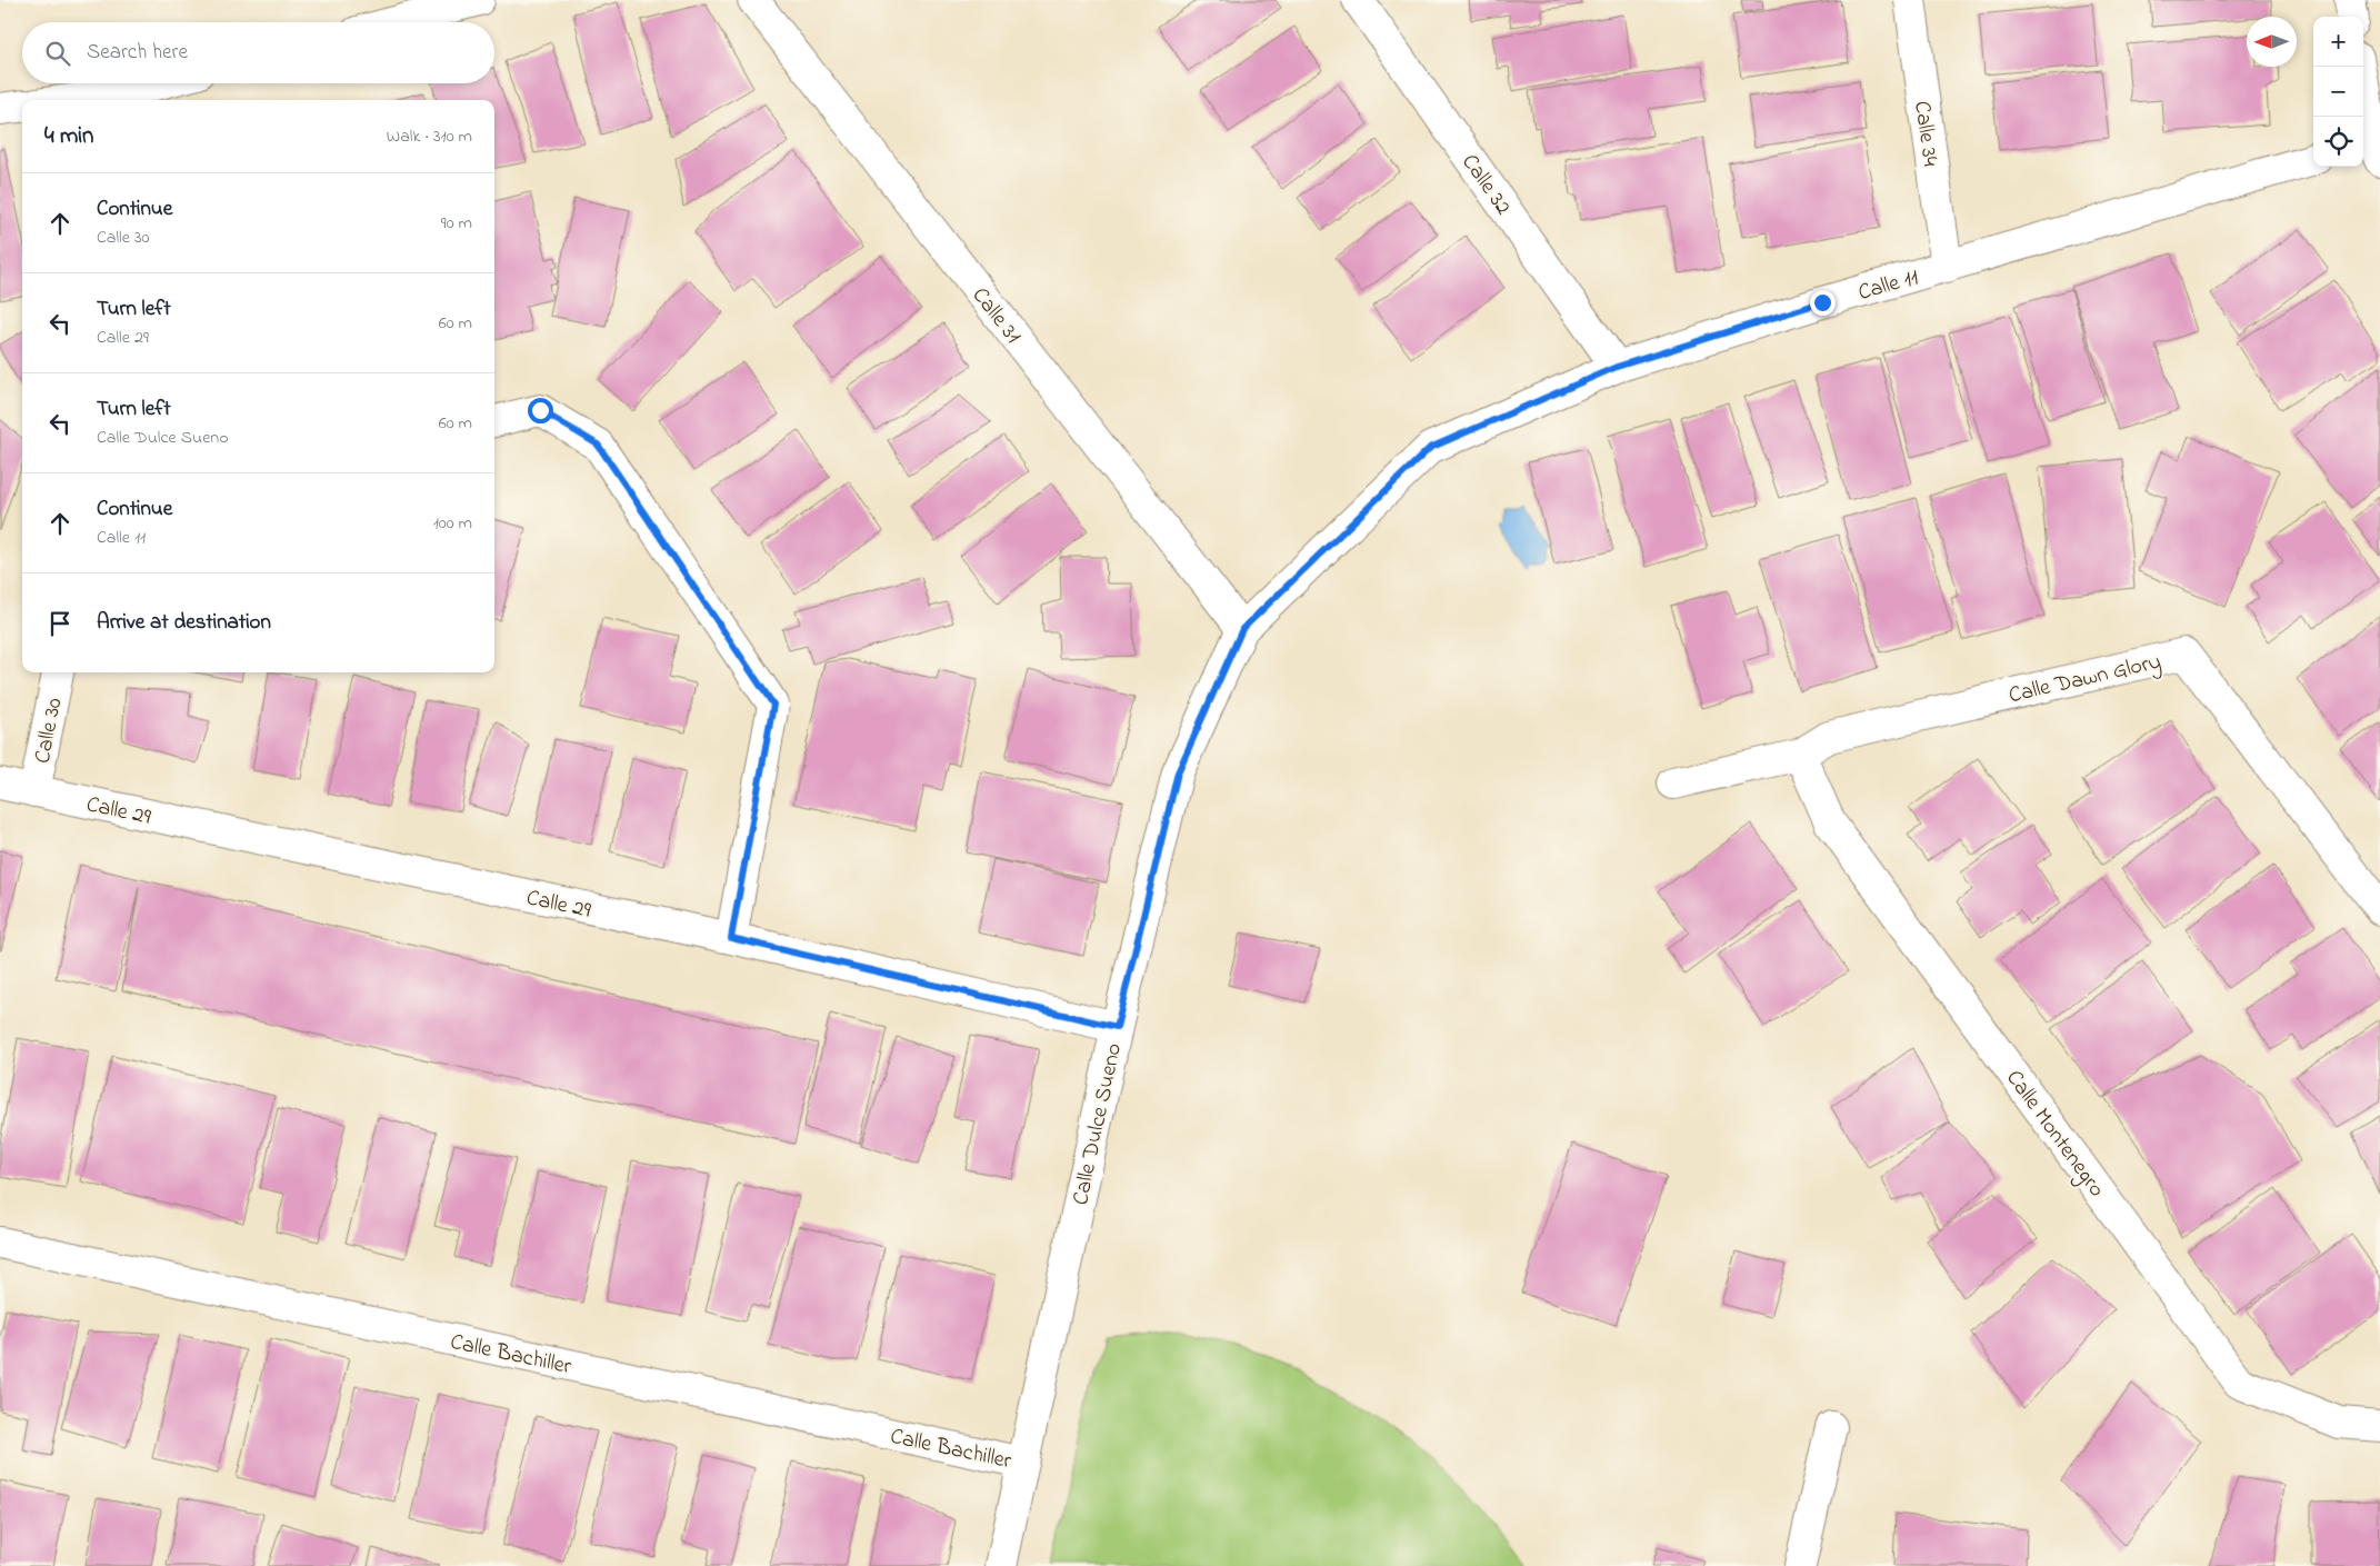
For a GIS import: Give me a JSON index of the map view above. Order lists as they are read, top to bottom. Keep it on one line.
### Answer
{"streets":{"street":["Calle 34","Calle 32","Calle 11","Calle 31","Calle Dawn Glory","Calle 30","Calle 29","Calle Dulce Sueno","Calle Montenegro","Calle Bachiller"]},"crossings":[["Calle 34","Calle 11"],["Calle 32","Calle 11"],["Calle 11","Calle 31"],["Calle 11","Calle Dulce Sueno"],["Calle 31","Calle Dulce Sueno"],["Calle Dawn Glory","Calle Montenegro"],["Calle 30","Calle 29"],["Calle 29","Calle Dulce Sueno"],["Calle Dulce Sueno","Calle Bachiller"]],"north":"left","page":{"map_buttons":["+","−"],"search":"Search here","heading":["4 min","Walk · 310 m"],"list":[["Continue","Calle 30","90 m"],["Turn left","Calle 29","60 m"],["Turn left","Calle Dulce Sueno","60 m"],["Continue","Calle 11","100 m"],"Arrive at destination"]}}
